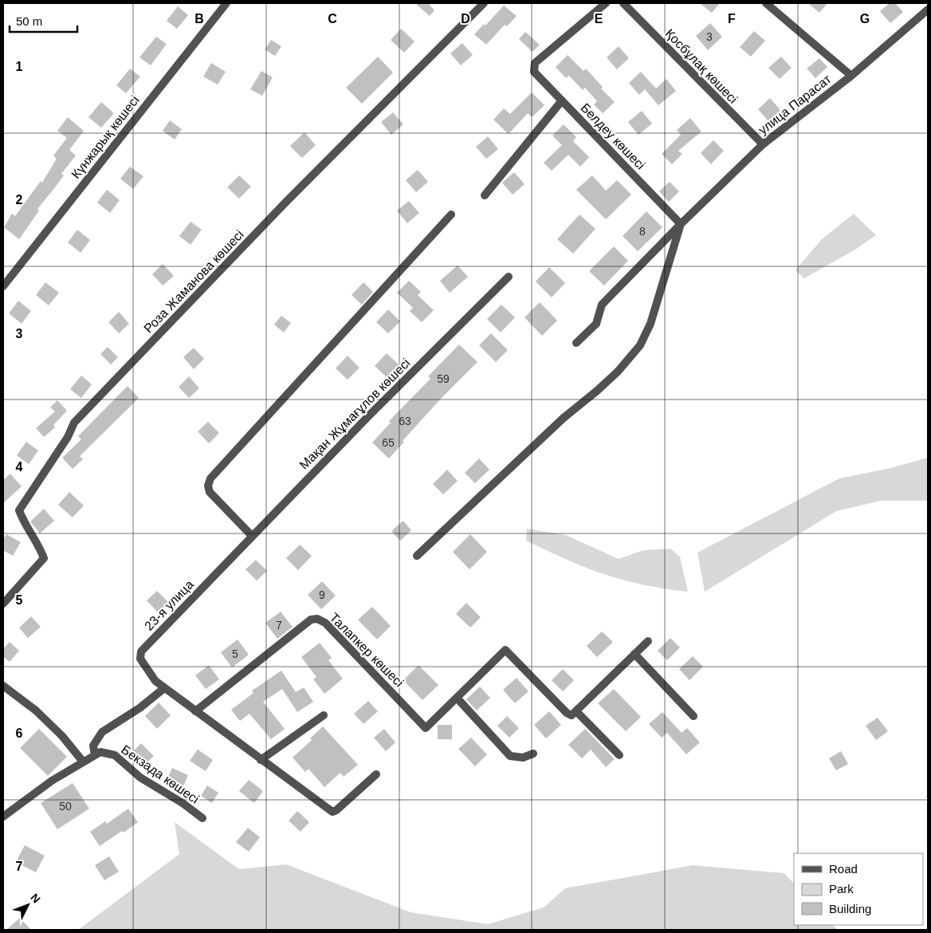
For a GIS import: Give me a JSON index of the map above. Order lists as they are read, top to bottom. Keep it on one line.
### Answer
{"streets":{"street":["Қосбұлақ көшесі","улица Парасат","Белдеу көшесі","Күнжарық көшесі","Роза Жаманова көшесі","Мақан Жұмағұлов көшесі","23-я улица","Талапкер көшесі","Бекзада көшесі"]},"crossings":[["Қосбұлақ көшесі","улица Парасат"],["улица Парасат","Белдеу көшесі"],["Мақан Жұмағұлов көшесі","23-я улица"]],"house_numbers":["3","8","59","63","65","9","7","5","50"],"legend":["Road","Park","Building"],"scale_bar":"50 m","north":"top right","grid":{"columns":["B","C","D","E","F","G"],"rows":["1","2","3","4","5","6","7"]}}
